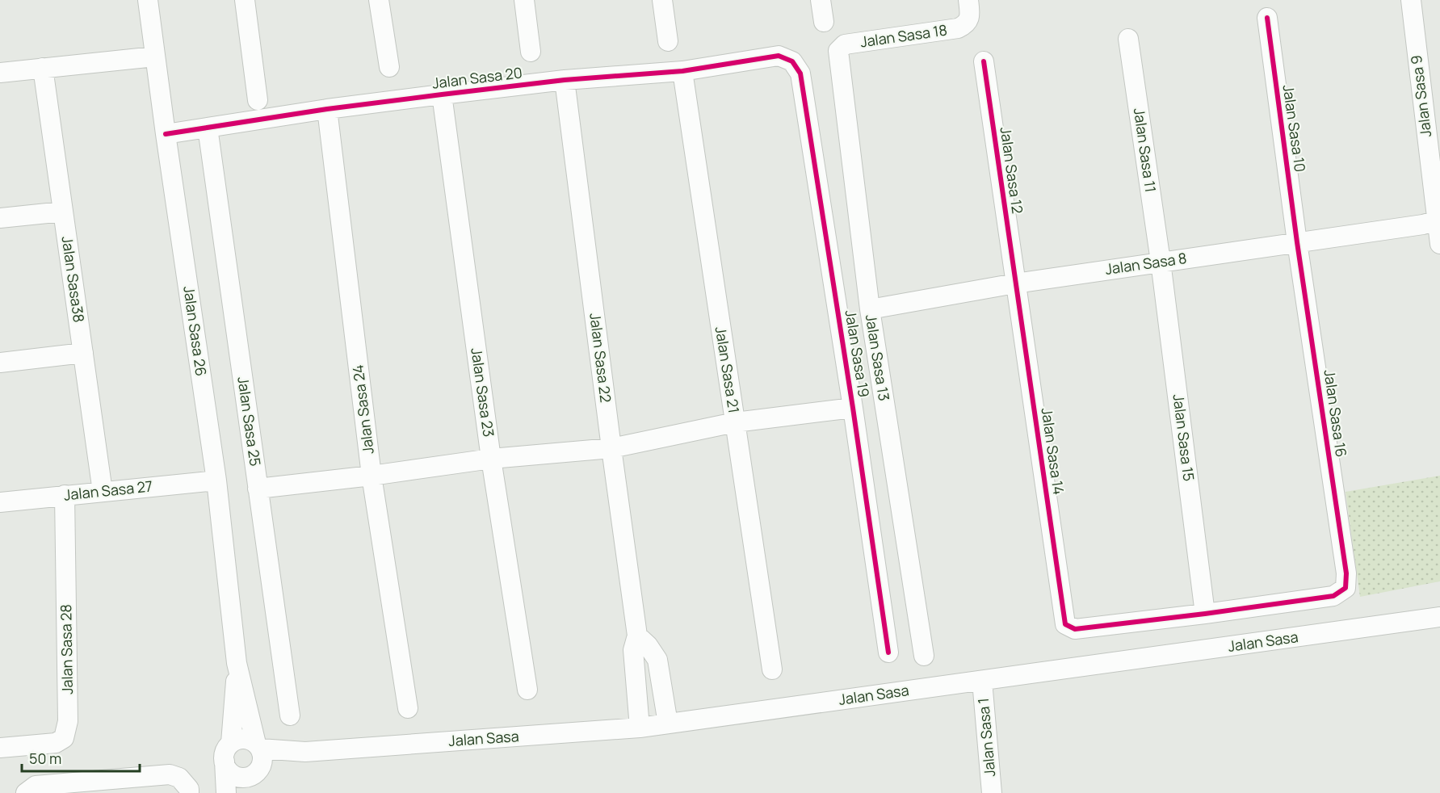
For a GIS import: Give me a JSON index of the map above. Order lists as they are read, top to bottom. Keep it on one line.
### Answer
{"streets":{"street":["Jalan Sasa 18","Jalan Sasa 20","Jalan Sasa 9","Jalan Sasa 10","Jalan Sasa 11","Jalan Sasa 12","Jalan Sasa 8","Jalan Sasa38","Jalan Sasa 26","Jalan Sasa 19","Jalan Sasa 22","Jalan Sasa 13","Jalan Sasa 21","Jalan Sasa 23","Jalan Sasa 24","Jalan Sasa 16","Jalan Sasa 25","Jalan Sasa 15","Jalan Sasa 14","Jalan Sasa 27","Jalan Sasa","Jalan Sasa 28","Jalan Sasa 1"]},"crossings":[["Jalan Sasa 18","Jalan Sasa 13"],["Jalan Sasa 20","Jalan Sasa 26"],["Jalan Sasa 20","Jalan Sasa 19"],["Jalan Sasa 20","Jalan Sasa 22"],["Jalan Sasa 20","Jalan Sasa 21"],["Jalan Sasa 20","Jalan Sasa 23"],["Jalan Sasa 20","Jalan Sasa 24"],["Jalan Sasa 20","Jalan Sasa 25"],["Jalan Sasa 9","Jalan Sasa 8"],["Jalan Sasa 10","Jalan Sasa 8"],["Jalan Sasa 10","Jalan Sasa 16"],["Jalan Sasa 11","Jalan Sasa 8"],["Jalan Sasa 11","Jalan Sasa 15"],["Jalan Sasa 12","Jalan Sasa 8"],["Jalan Sasa 12","Jalan Sasa 14"],["Jalan Sasa 8","Jalan Sasa 13"],["Jalan Sasa 8","Jalan Sasa 16"],["Jalan Sasa 8","Jalan Sasa 15"],["Jalan Sasa 8","Jalan Sasa 14"],["Jalan Sasa38","Jalan Sasa 27"],["Jalan Sasa 26","Jalan Sasa 27"],["Jalan Sasa 26","Jalan Sasa"],["Jalan Sasa 22","Jalan Sasa"],["Jalan Sasa 16","Jalan Sasa 15"],["Jalan Sasa 16","Jalan Sasa 14"],["Jalan Sasa 15","Jalan Sasa 14"],["Jalan Sasa 27","Jalan Sasa 28"],["Jalan Sasa","Jalan Sasa 1"]],"scale_bar":"50 m"}
